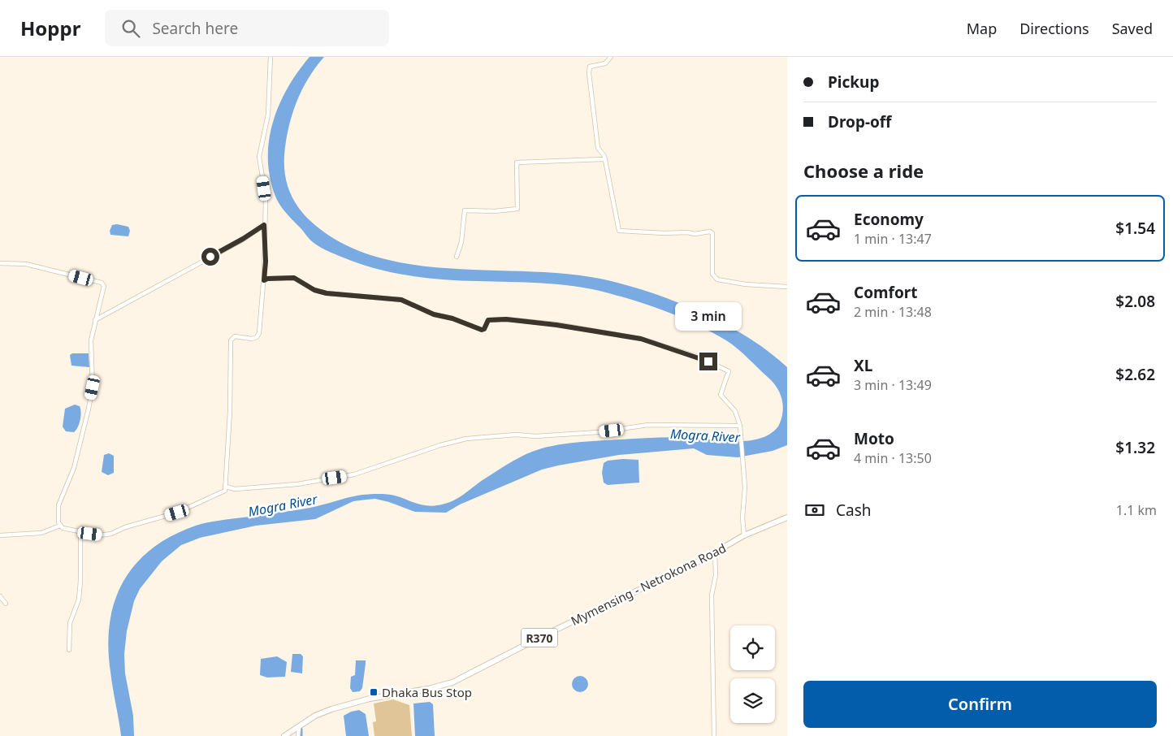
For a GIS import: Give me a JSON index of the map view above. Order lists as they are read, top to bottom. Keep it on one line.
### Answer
{"streets":{"main road":["Mymensing - Netrokona Road","R370"]},"water":["Mogra River"],"places":{"transit":["Dhaka Bus Stop"]},"page":{"header":"Hoppr","search":"Search here","nav":["Map","Directions","Saved"],"banner":["Pickup","Drop-off"],"heading":"Choose a ride","list":[{"name":"Economy","note":"1 min · 13:47","value":"$1.54"},{"name":"Comfort","note":"2 min · 13:48","value":"$2.08"},{"name":"XL","note":"3 min · 13:49","value":"$2.62"},{"name":"Moto","note":"4 min · 13:50","value":"$1.32"}],"bubble":"3 min","pay":["Cash","1.1 km"],"buttons":"Confirm"}}
